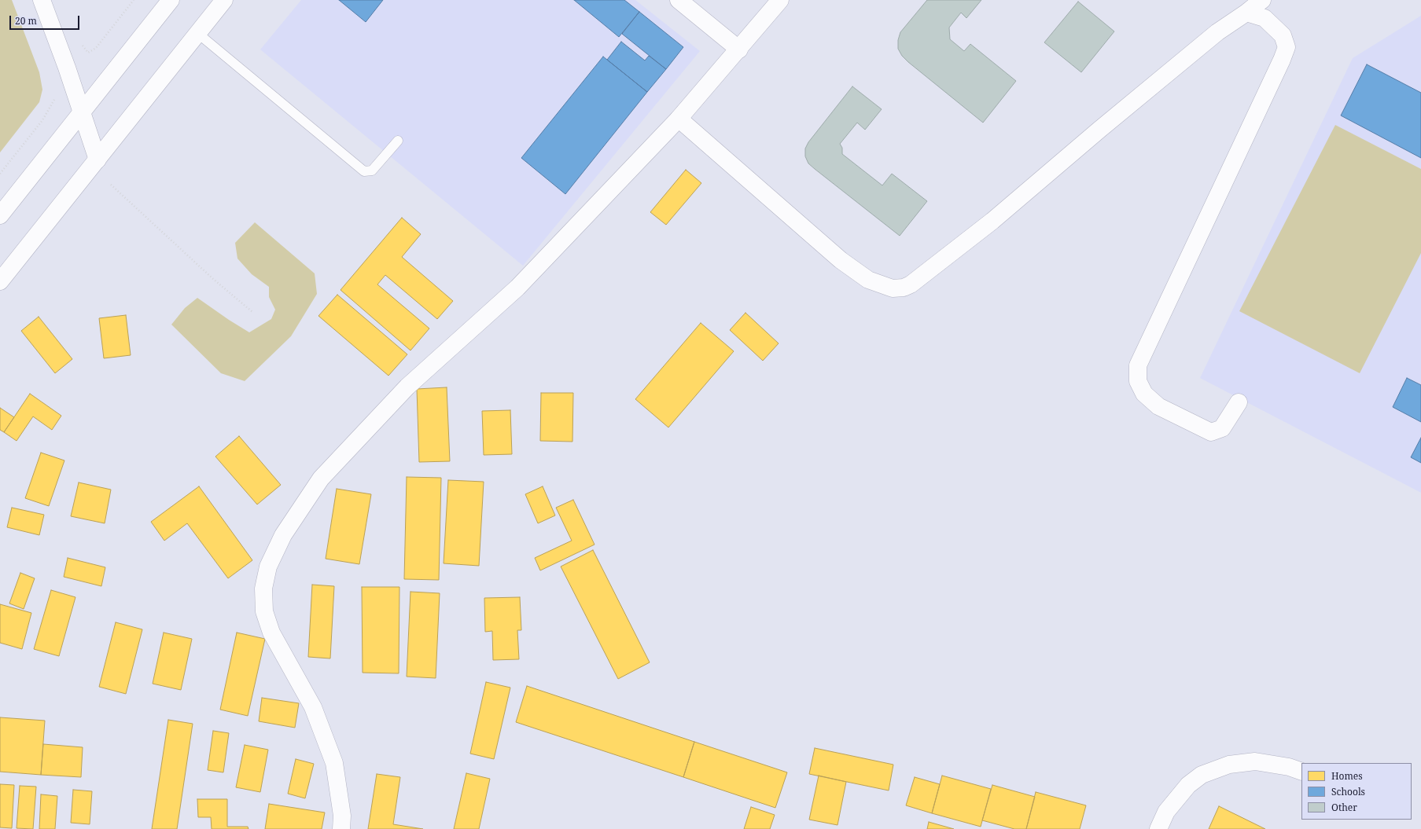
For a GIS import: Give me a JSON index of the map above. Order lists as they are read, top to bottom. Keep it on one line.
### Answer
{"legend":["Homes","Schools","Other"],"scale_bar":"20 m"}
